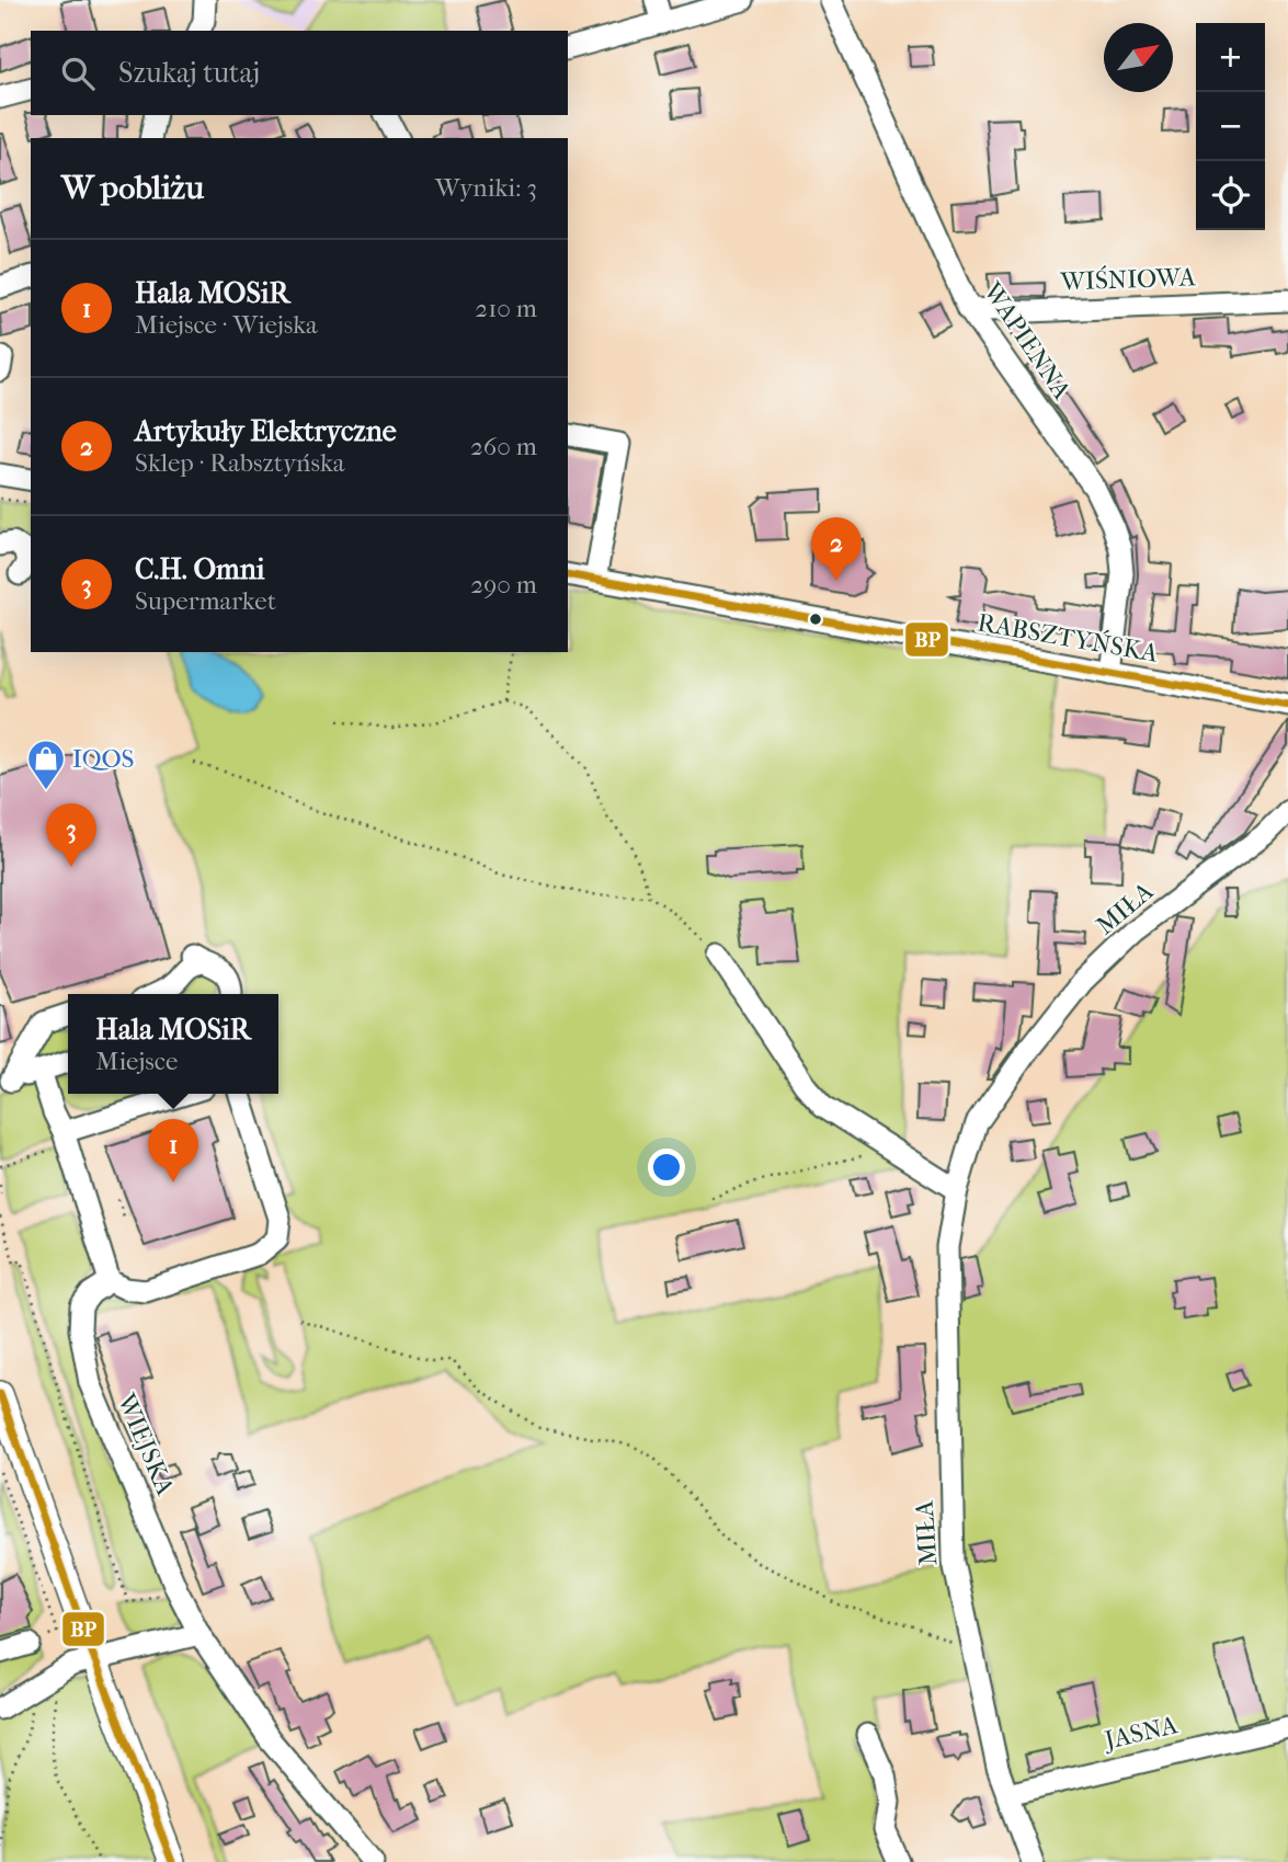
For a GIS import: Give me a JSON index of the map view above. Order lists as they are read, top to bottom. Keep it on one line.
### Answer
{"streets":{"street":["WIŚNIOWA","WAPIENNA","RABSZTYŃSKA","MIŁA","WIEJSKA","JASNA"]},"crossings":[["WIŚNIOWA","WAPIENNA"],["WAPIENNA","RABSZTYŃSKA"],["MIŁA","JASNA"]],"places":{"shop":["IQOS"]},"lines":["transit line BP"],"north":"top right","page":{"map_buttons":["+","−"],"search":"Szukaj tutaj","heading":["W pobliżu","Wyniki: 3"],"list":[{"mark":"1","name":"Hala MOSiR","note":"Miejsce · Wiejska","value":"210 m"},{"mark":"2","name":"Artykuły Elektryczne","note":"Sklep · Rabsztyńska","value":"260 m"},{"mark":"3","name":"C.H. Omni","note":"Supermarket","value":"290 m"}],"pins":["2","3","1"],"popup":["Hala MOSiR","Miejsce"]}}
